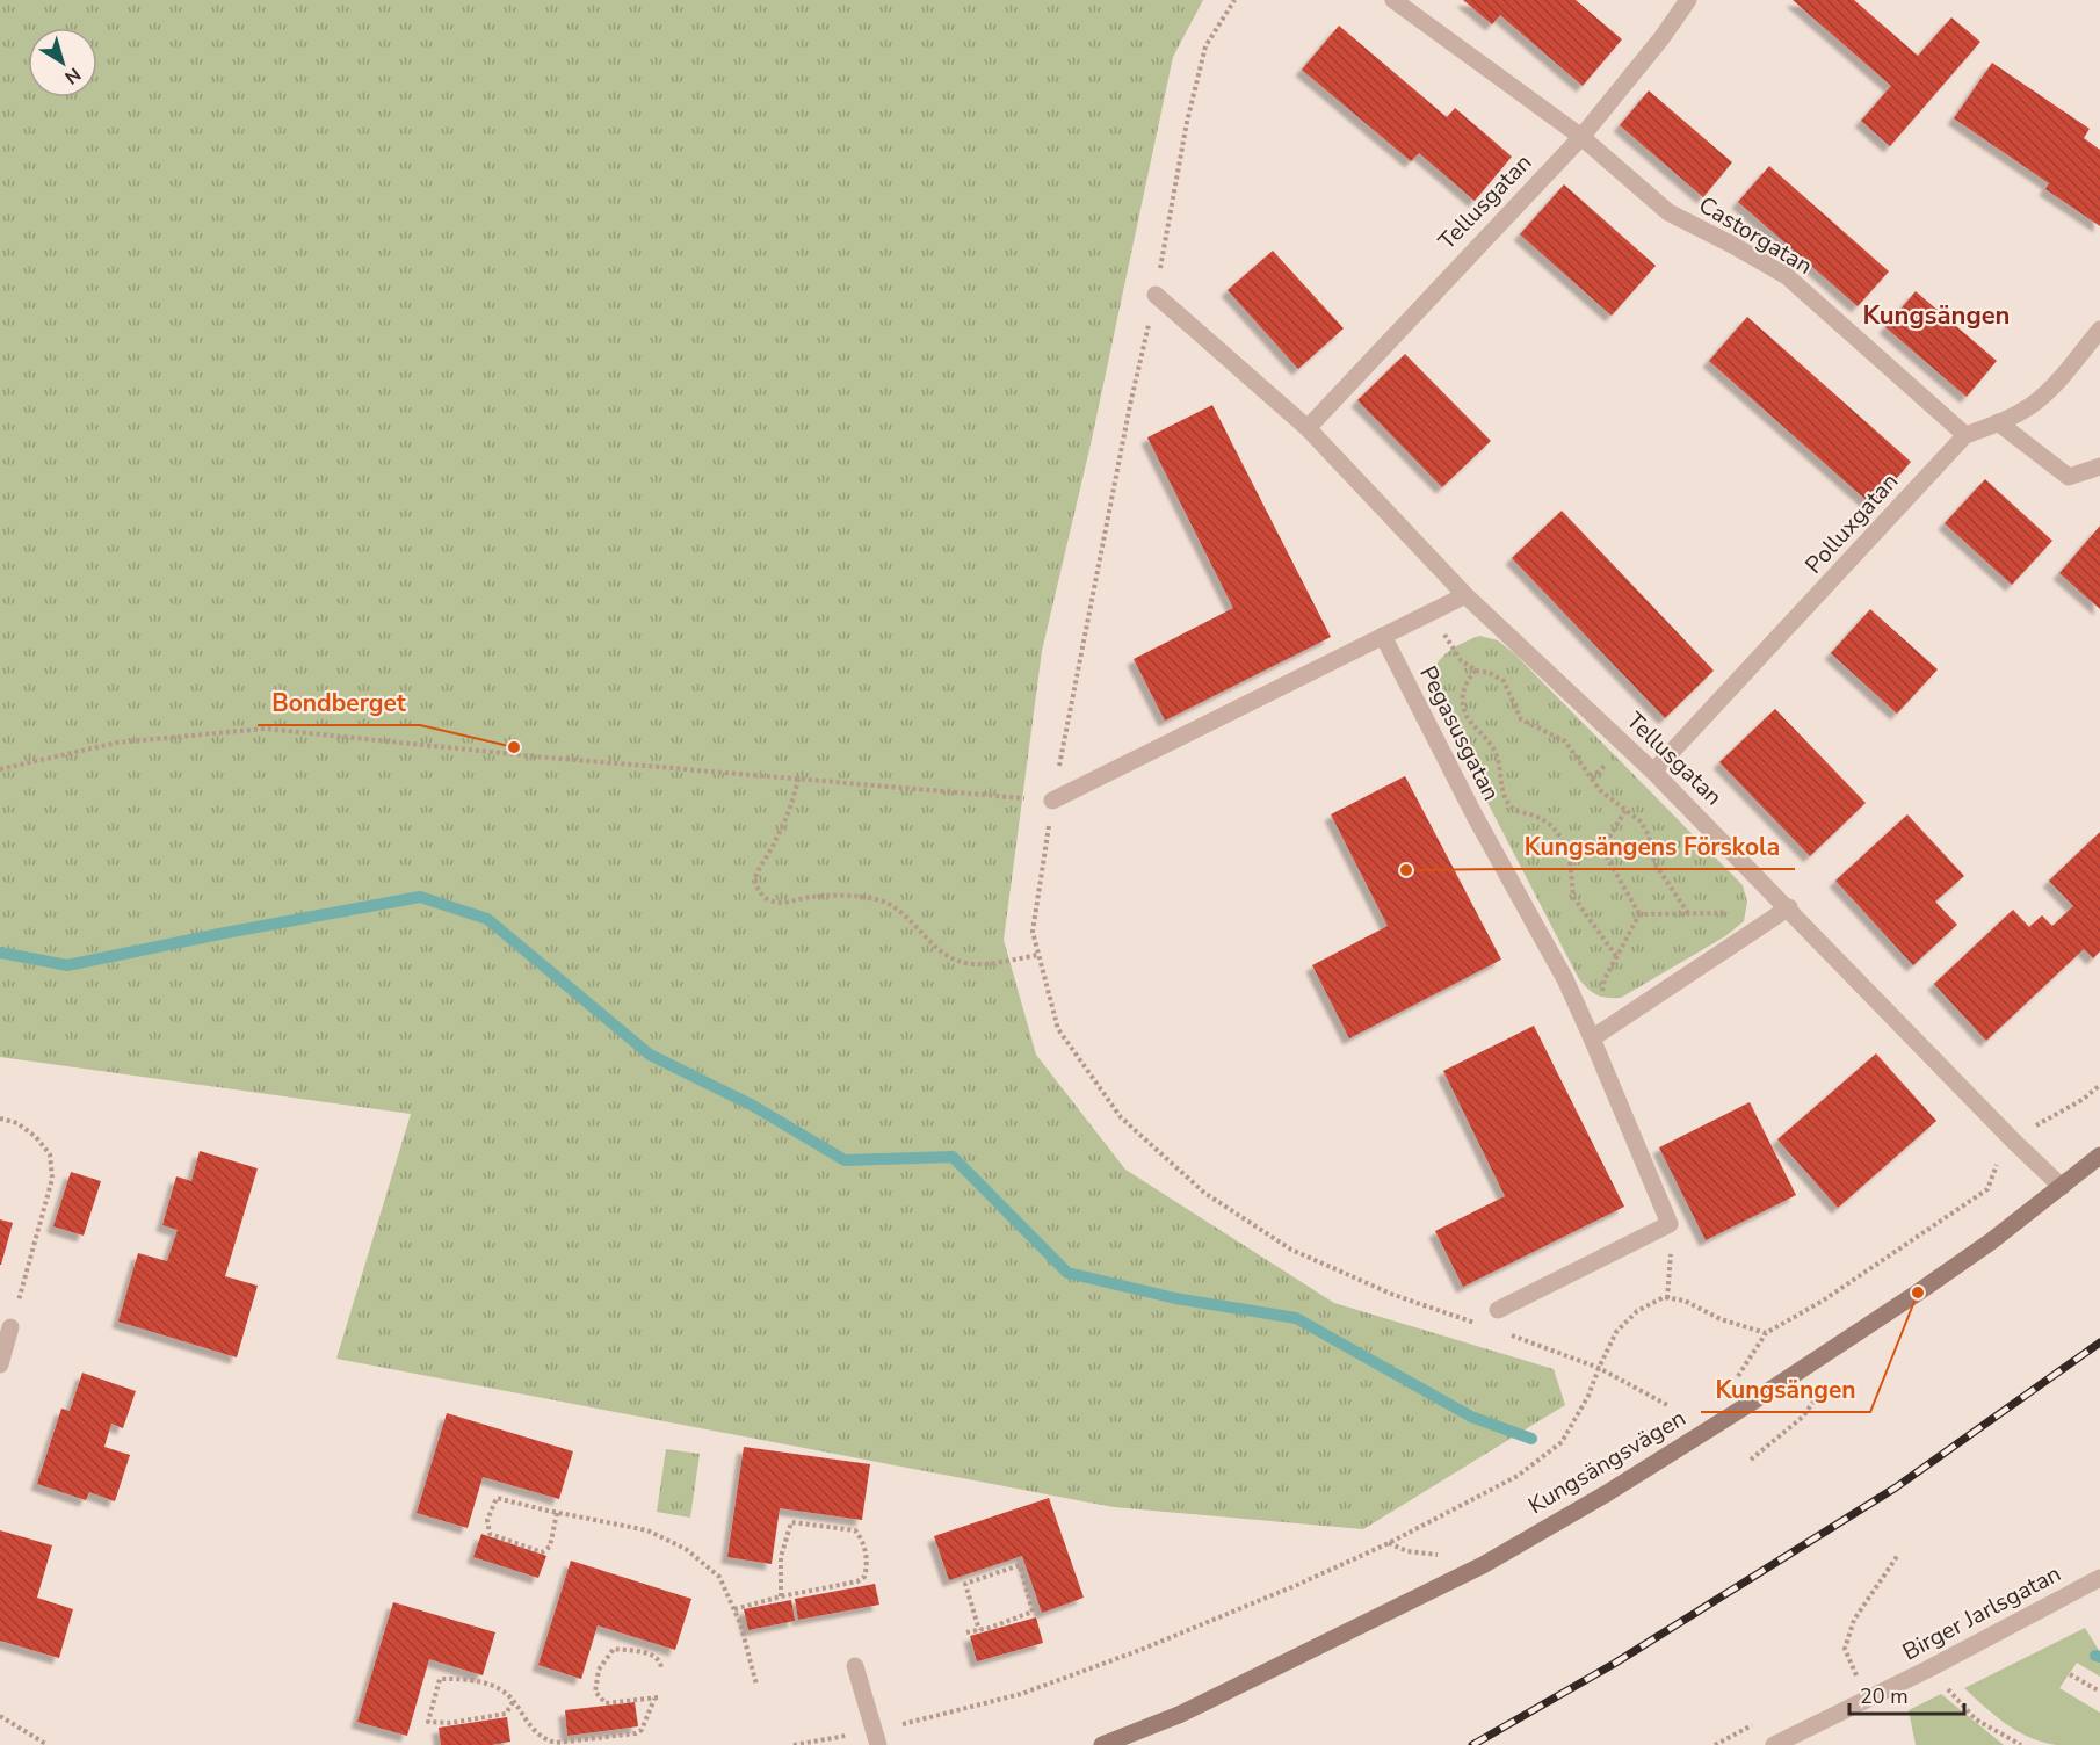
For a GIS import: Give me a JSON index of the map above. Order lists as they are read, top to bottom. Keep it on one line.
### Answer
{"streets":{"street":["Tellusgatan","Castorgatan","Polluxgatan","Pegasusgatan","Kungsängsvägen","Birger Jarlsgatan"]},"crossings":[["Tellusgatan","Castorgatan"],["Tellusgatan","Polluxgatan"],["Tellusgatan","Kungsängsvägen"],["Castorgatan","Polluxgatan"]],"districts":["Kungsängen"],"places":["Bondberget","Kungsängens Förskola","Kungsängen"],"scale_bar":"20 m","north":"bottom right"}
